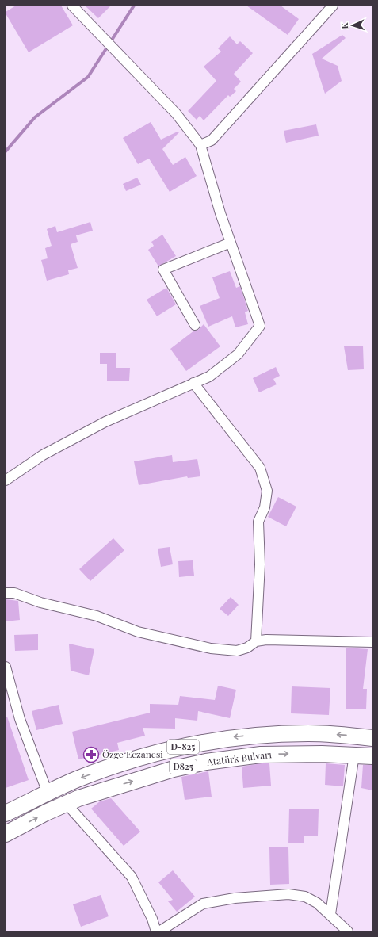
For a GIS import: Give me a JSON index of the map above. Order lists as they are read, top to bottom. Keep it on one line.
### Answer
{"streets":{"highway":["D-825","Atatürk Bulvarı","D825"]},"places":{"pharmacy":["Özge Eczanesi"]},"north":"left"}
